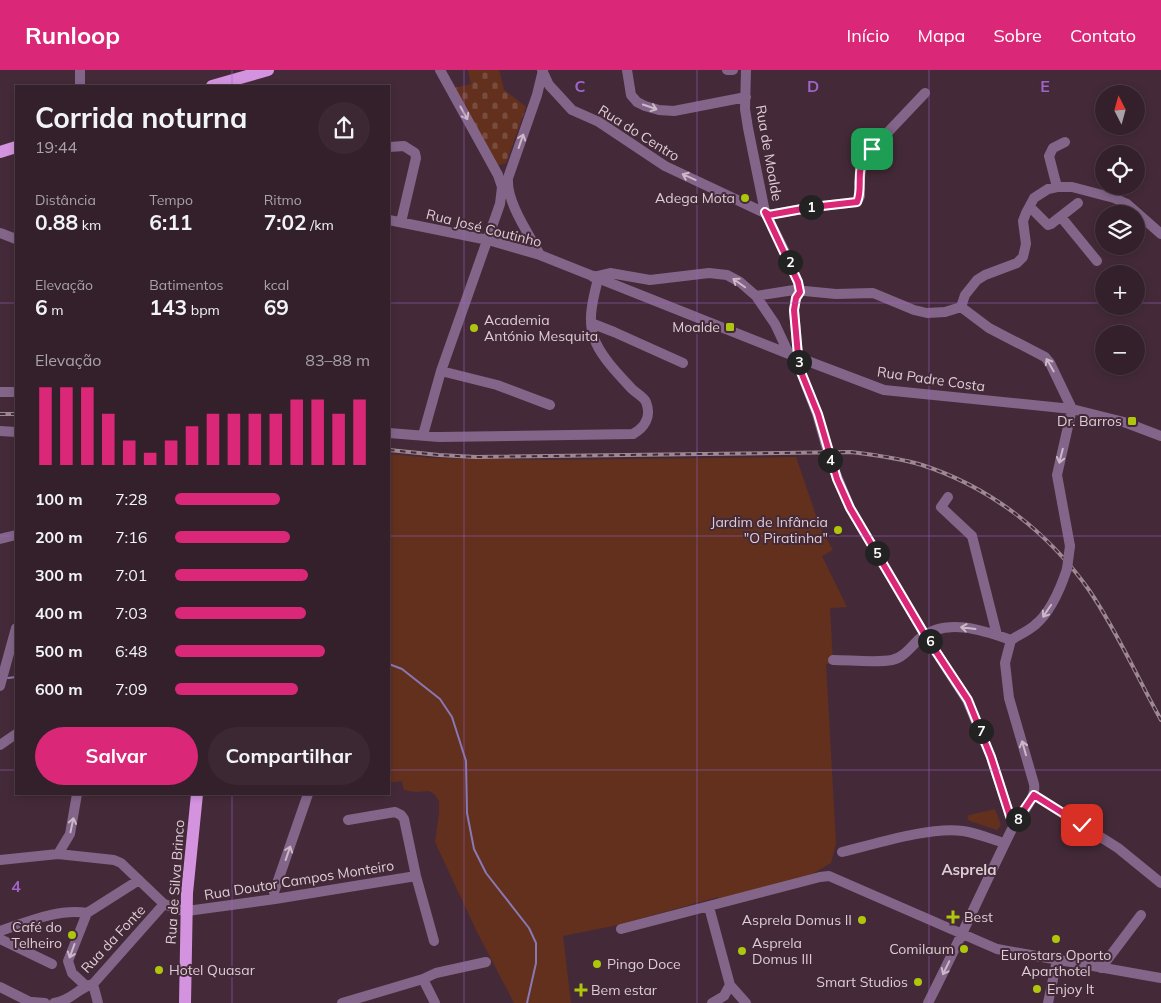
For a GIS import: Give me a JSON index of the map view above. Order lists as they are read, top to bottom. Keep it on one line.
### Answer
{"streets":{"main road":["Rua de Silva Brinco"],"street":["Rua do Centro","Rua de Moalde","Rua José Coutinho","Rua Padre Costa","Rua Doutor Campos Monteiro","Rua da Fonte"]},"crossings":[["Rua do Centro","Rua de Moalde"],["Rua José Coutinho","Rua Padre Costa"],["Rua Doutor Campos Monteiro","Rua de Silva Brinco"]],"one_way":["Rua do Centro"],"districts":["Asprela"],"places":{"other":["Adega Mota","Academia António Mesquita","Jardim de Infância \"O Piratinha\"","Asprela Domus II","Café do Telheiro","Eurostars Oporto Aparthotel","Comilaum","Asprela Domus III","Pingo Doce","Hotel Quasar","Smart Studios","Enjoy It"],"transit":["Moalde","Dr. Barros"],"health":["Best","Bem estar"]},"north":"top","page":{"header":"Runloop","nav":["Início","Mapa","Sobre","Contato"],"map_buttons":["+","−"],"heading":["Corrida noturna","19:44"],"stats":[["Distância","0.88 km"],["Tempo","6:11"],["Ritmo","7:02 /km"],["Elevação","6 m"],["Batimentos","143 bpm"],["kcal","69"]],"pins":["1","2","3","4","5","6","7","8"],"chart":["Elevação","83–88 m"],"list":[{"name":"100 m","note":"7:28"},{"name":"200 m","note":"7:16"},{"name":"300 m","note":"7:01"},{"name":"400 m","note":"7:03"},{"name":"500 m","note":"6:48"},{"name":"600 m","note":"7:09"}],"buttons":["Salvar","Compartilhar"]},"grid":{"columns":["C","D","E"],"rows":["4"]}}
